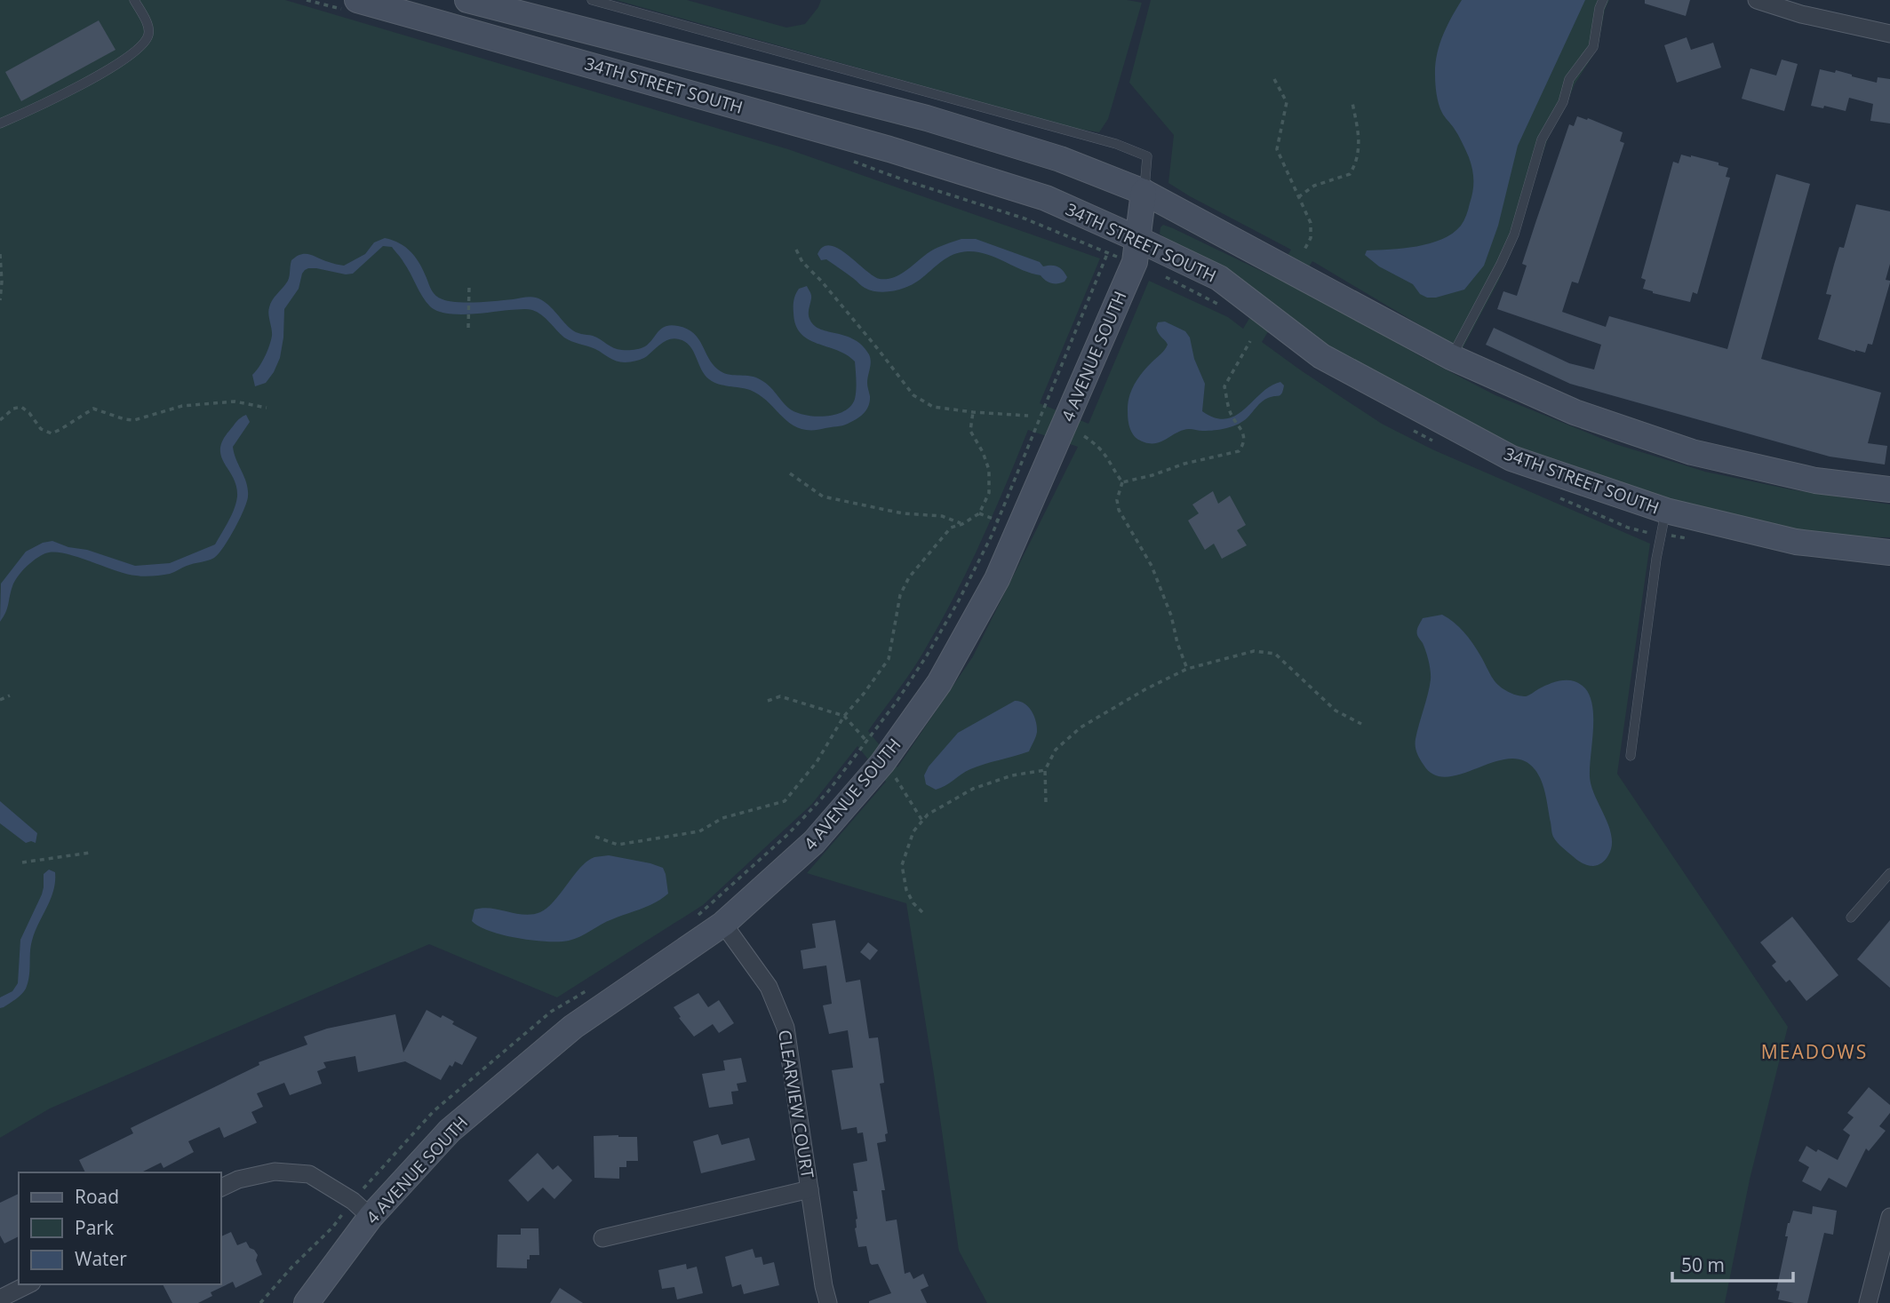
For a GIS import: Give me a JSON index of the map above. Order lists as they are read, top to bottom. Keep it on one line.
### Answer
{"streets":{"main road":["34TH STREET SOUTH","4 AVENUE SOUTH"],"street":["CLEARVIEW COURT"]},"crossings":[["34TH STREET SOUTH","4 AVENUE SOUTH"],["4 AVENUE SOUTH","CLEARVIEW COURT"]],"districts":["MEADOWS"],"legend":["Road","Park","Water"],"scale_bar":"50 m"}
